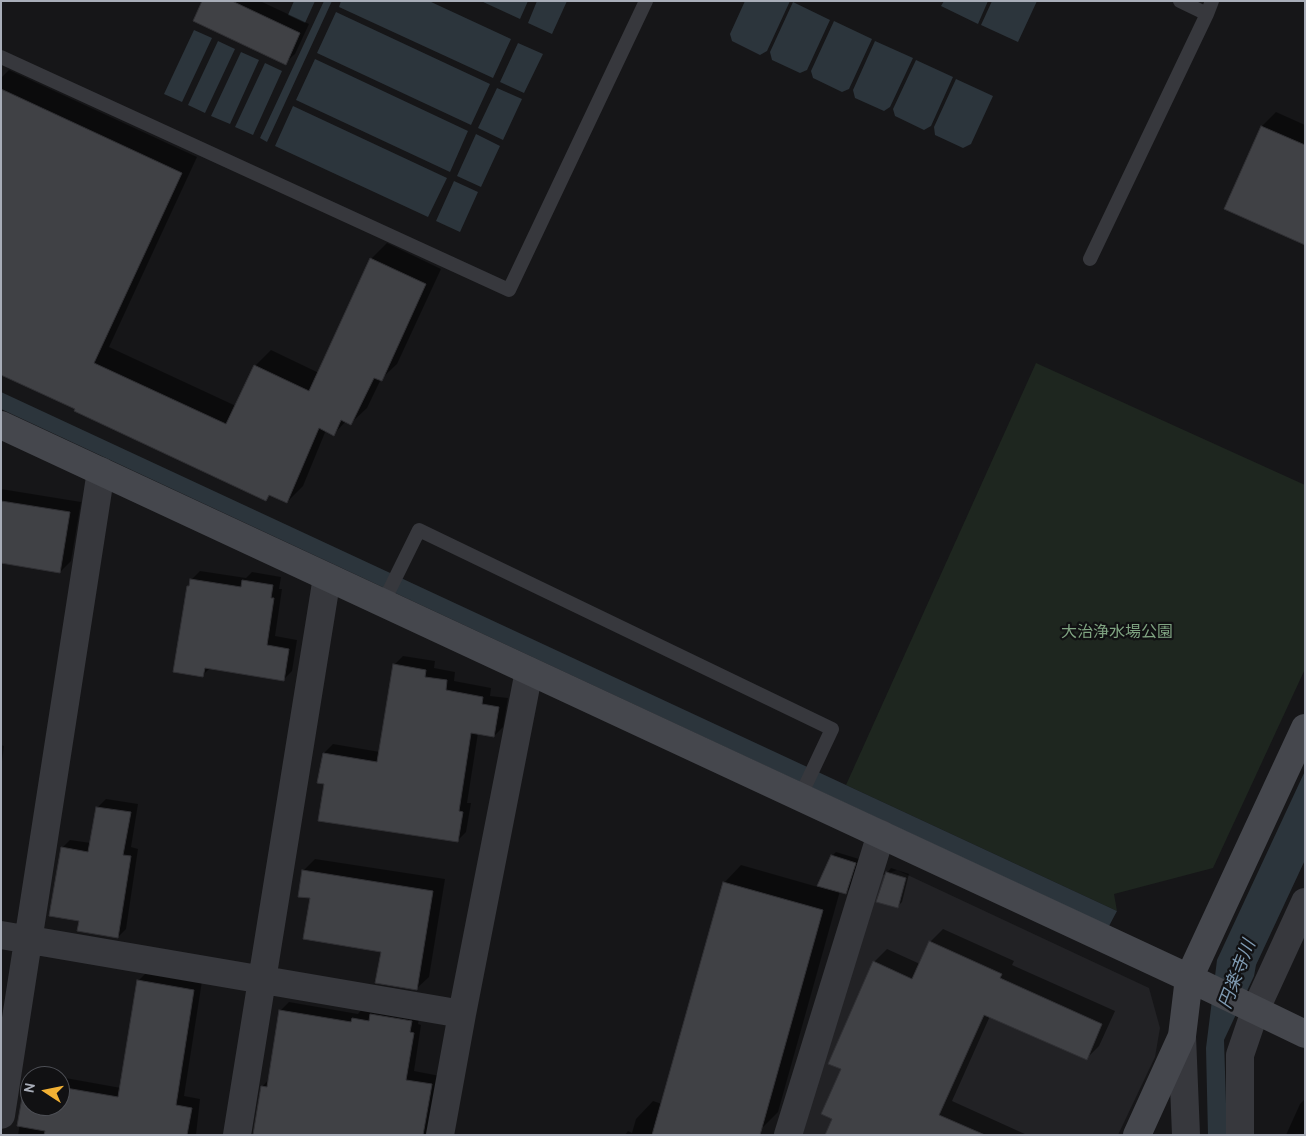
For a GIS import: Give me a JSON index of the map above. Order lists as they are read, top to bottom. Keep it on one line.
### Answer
{"water":["円楽寺川"],"parks":["大治浄水場公園"],"north":"left"}
